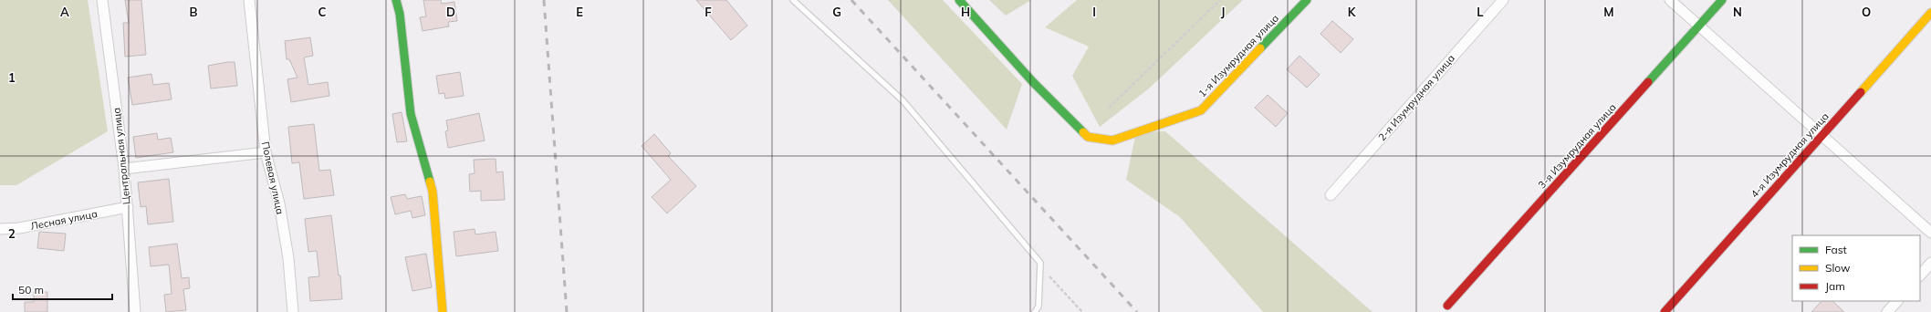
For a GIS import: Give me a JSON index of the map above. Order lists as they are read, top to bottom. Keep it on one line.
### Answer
{"streets":{"street":["1-я Изумрудная улица","2-я Изумрудная улица","3-я Изумрудная улица","4-я Изумрудная улица","Центральная улица","Полевая улица","Лесная улица"]},"crossings":[["Центральная улица","Лесная улица"]],"legend":["Fast","Slow","Jam"],"scale_bar":"50 m","grid":{"columns":["A","B","C","D","E","F","G","H","I","J","K","L","M","N","O"],"rows":["1","2"]}}
